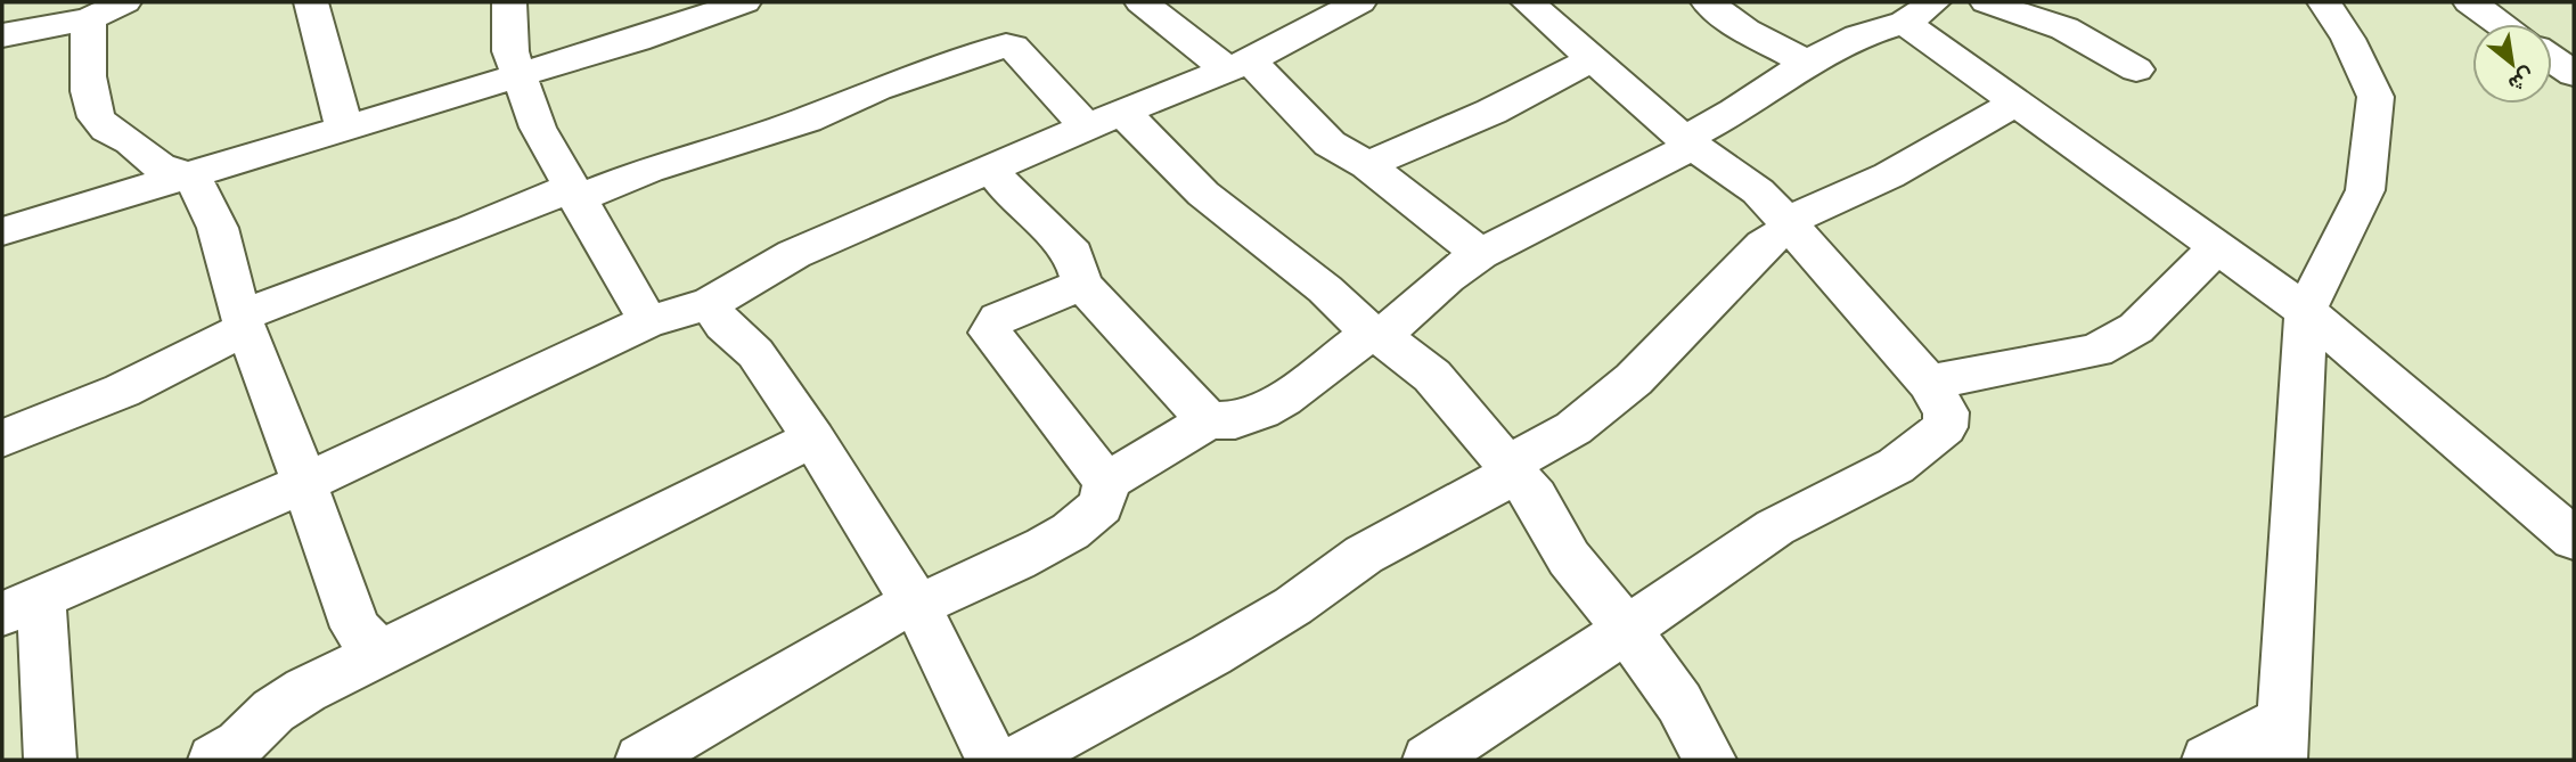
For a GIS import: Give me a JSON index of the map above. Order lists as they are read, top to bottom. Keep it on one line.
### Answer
{"north":"bottom right"}
